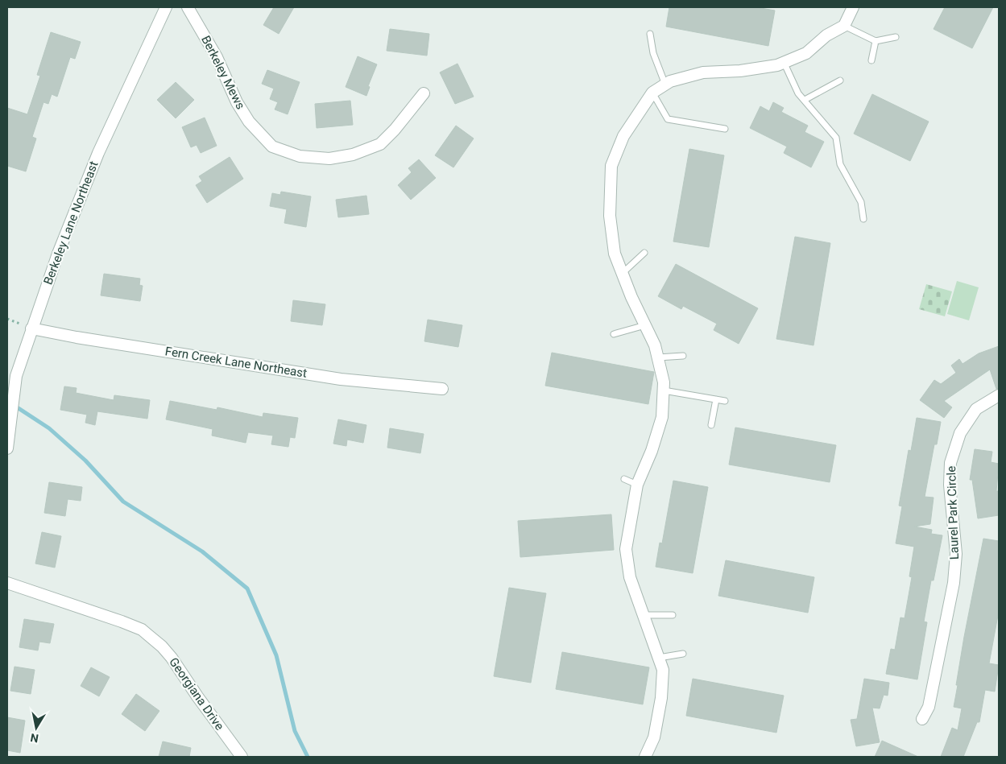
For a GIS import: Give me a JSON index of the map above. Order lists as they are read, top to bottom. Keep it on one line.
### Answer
{"streets":{"street":["Berkeley Mews","Berkeley Lane Northeast","Fern Creek Lane Northeast","Laurel Park Circle","Georgiana Drive"]},"crossings":[["Berkeley Lane Northeast","Fern Creek Lane Northeast"]],"north":"bottom"}
